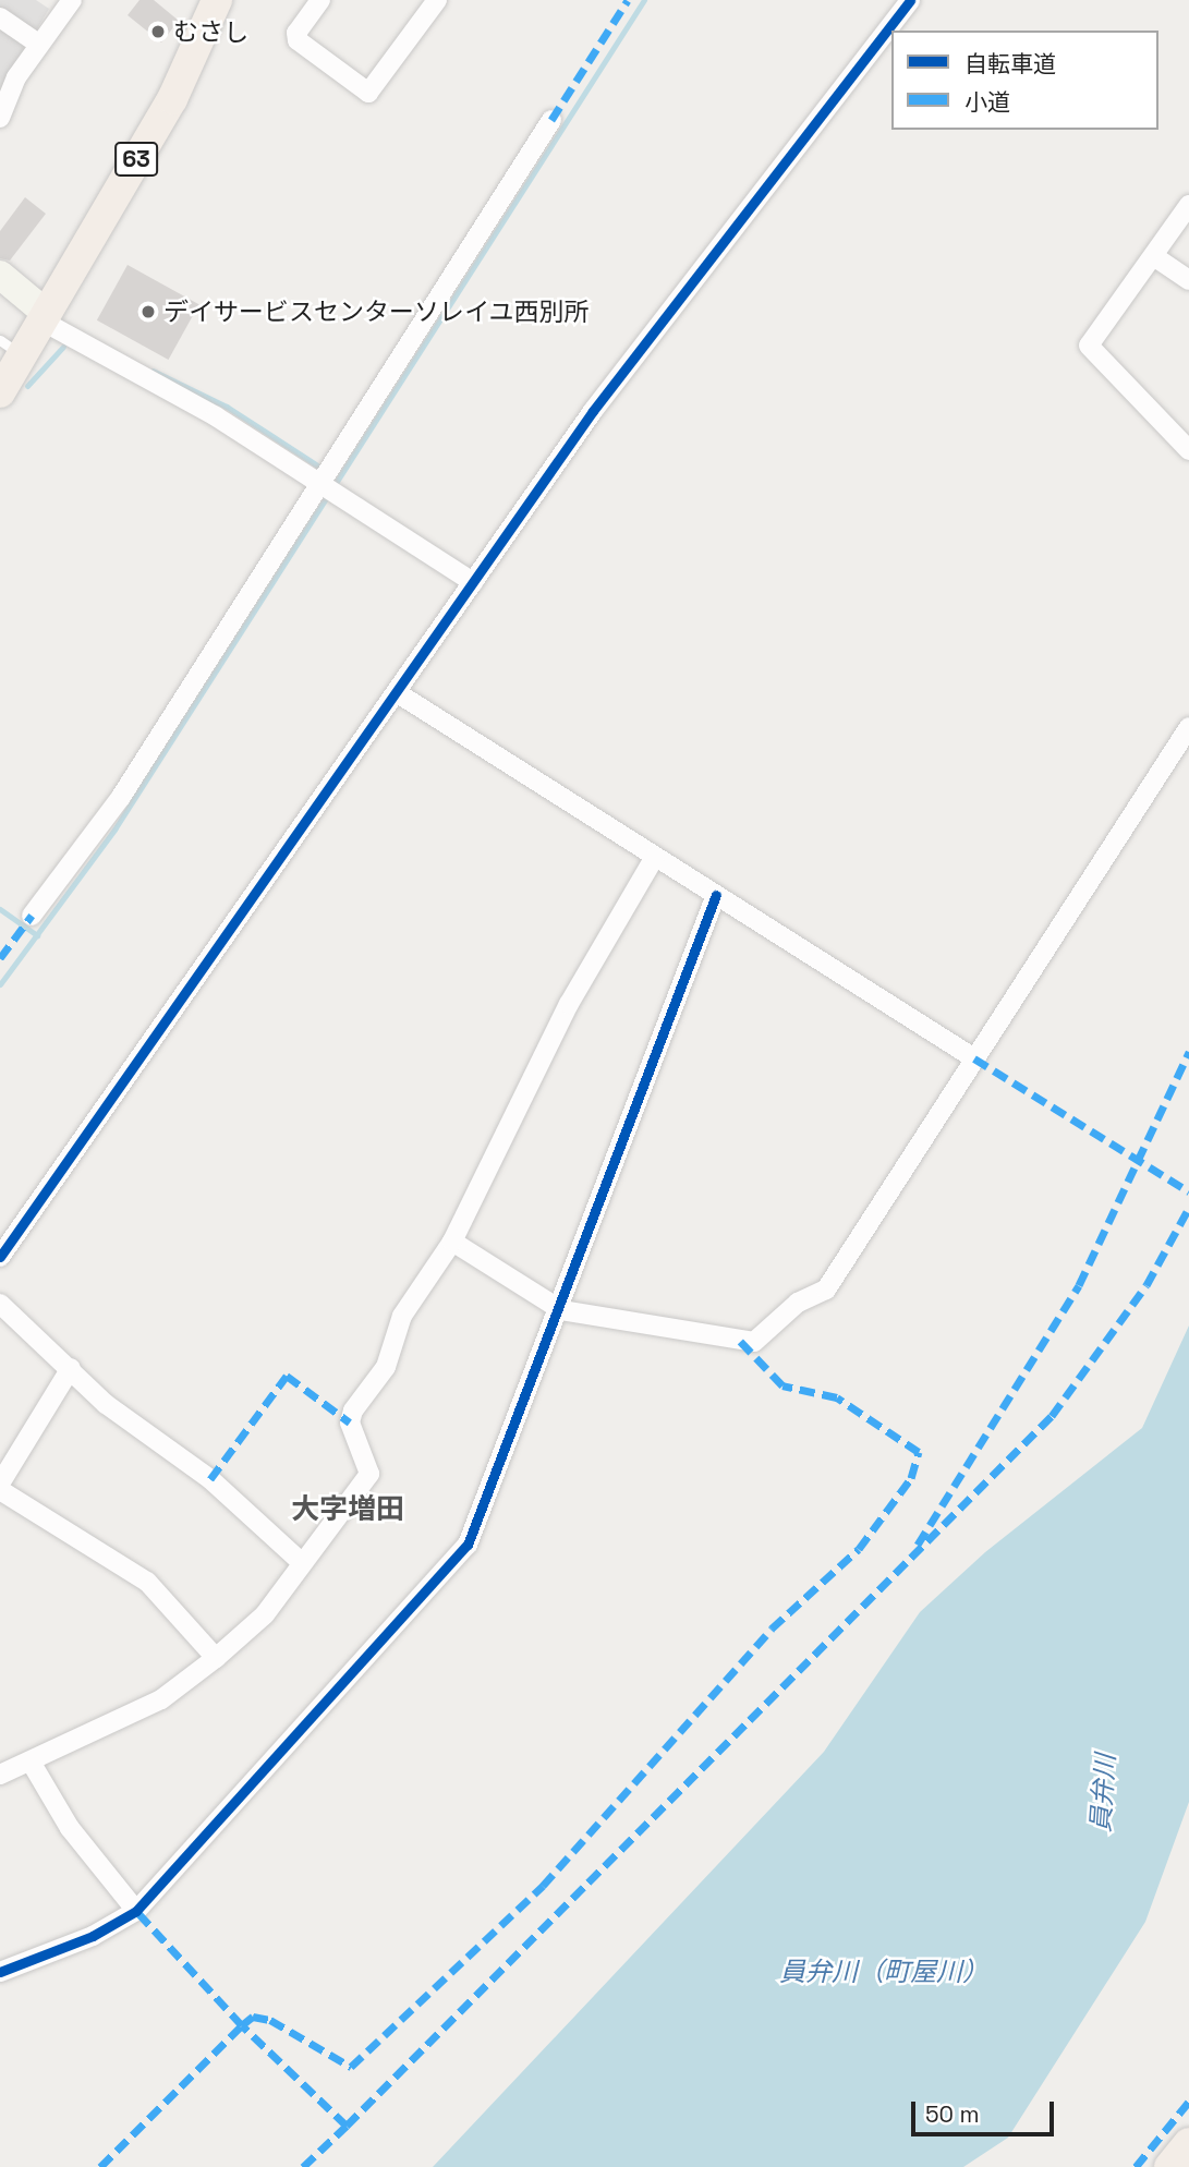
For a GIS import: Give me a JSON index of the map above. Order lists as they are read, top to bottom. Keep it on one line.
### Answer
{"streets":{"main road":["63"]},"districts":["大字増田"],"water":["員弁川","員弁川（町屋川）"],"places":["むさし","デイサービスセンターソレイユ西別所"],"legend":["自転車道","小道"],"scale_bar":"50 m"}
